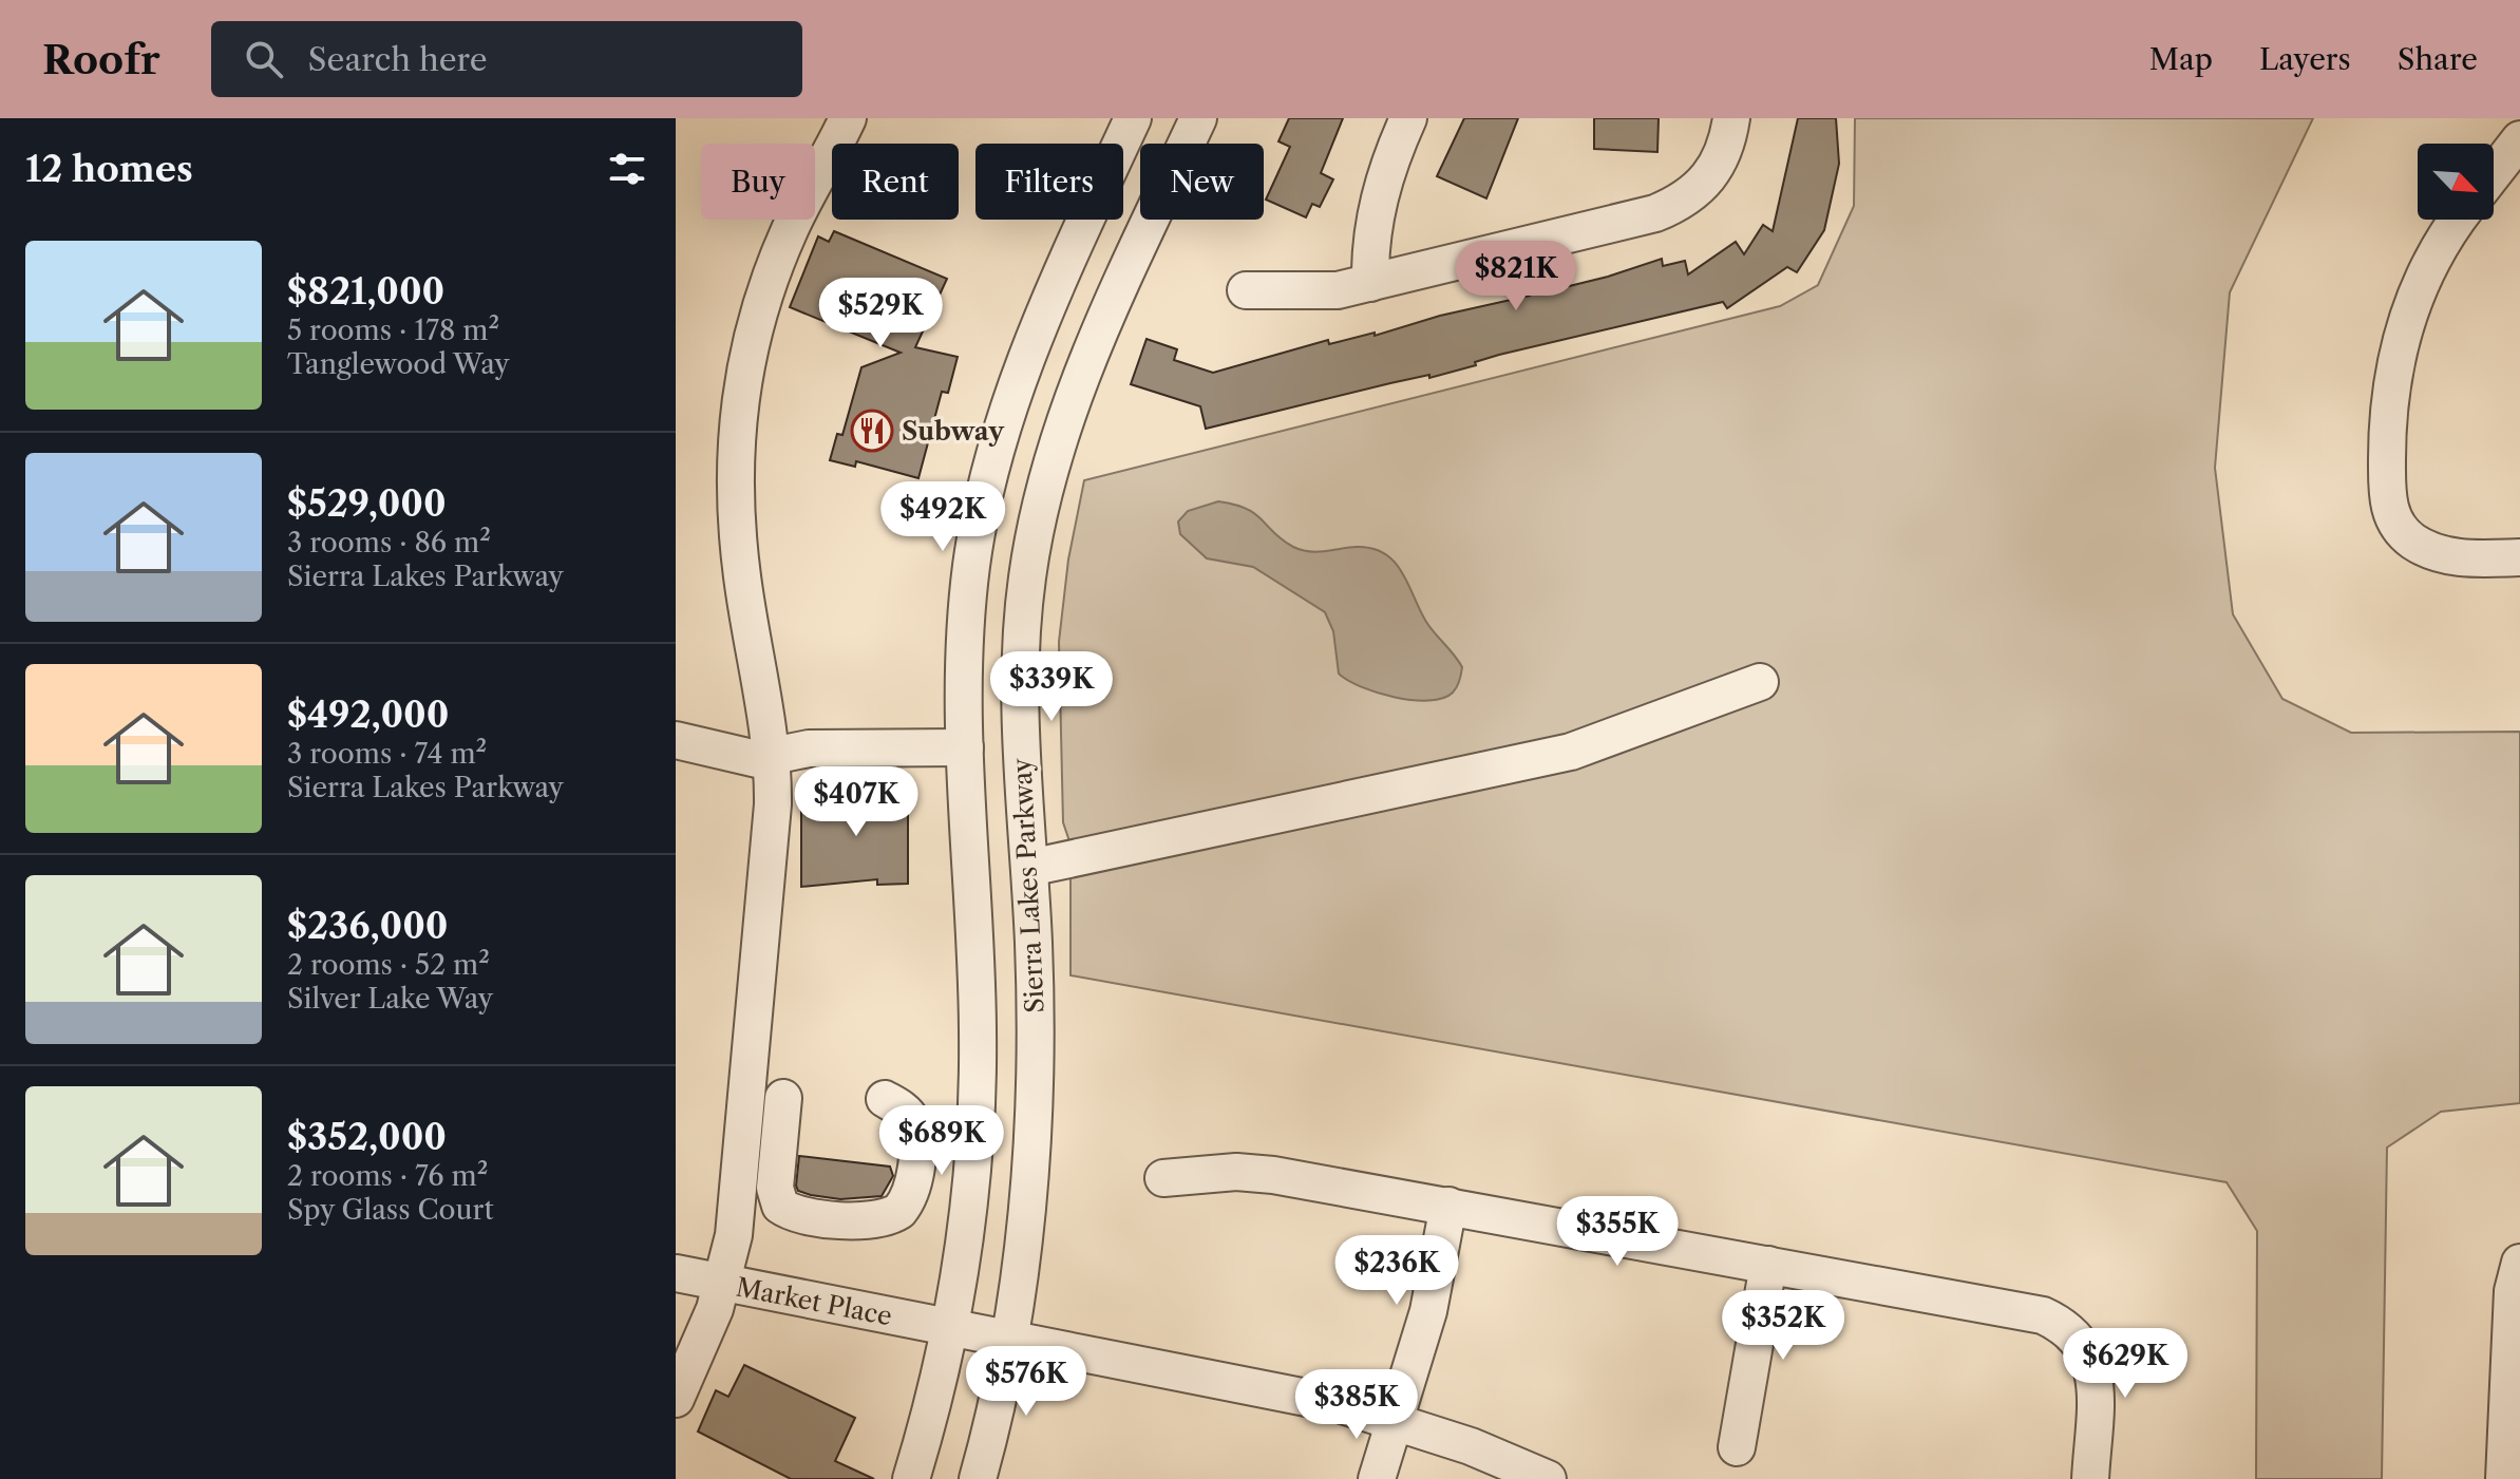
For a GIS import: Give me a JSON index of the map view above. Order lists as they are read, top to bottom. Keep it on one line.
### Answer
{"streets":{"street":["Sierra Lakes Parkway","Market Place"]},"crossings":[["Sierra Lakes Parkway","Market Place"]],"places":{"restaurant":["Subway"]},"north":"bottom right","page":{"header":"Roofr","search":"Search here","nav":["Map","Layers","Share"],"heading":"12 homes","chip":["Buy","Rent","Filters","New"],"list":[{"name":"$821,000","note":"5 rooms · 178 m² · Tanglewood Way"},{"name":"$529,000","note":"3 rooms · 86 m² · Sierra Lakes Parkway"},{"name":"$492,000","note":"3 rooms · 74 m² · Sierra Lakes Parkway"},{"name":"$236,000","note":"2 rooms · 52 m² · Silver Lake Way"},{"name":"$352,000","note":"2 rooms · 76 m² · Spy Glass Court"}],"price":["$821K","$529K","$492K","$339K","$407K","$689K","$355K","$236K","$352K","$629K","$576K","$385K"]}}
